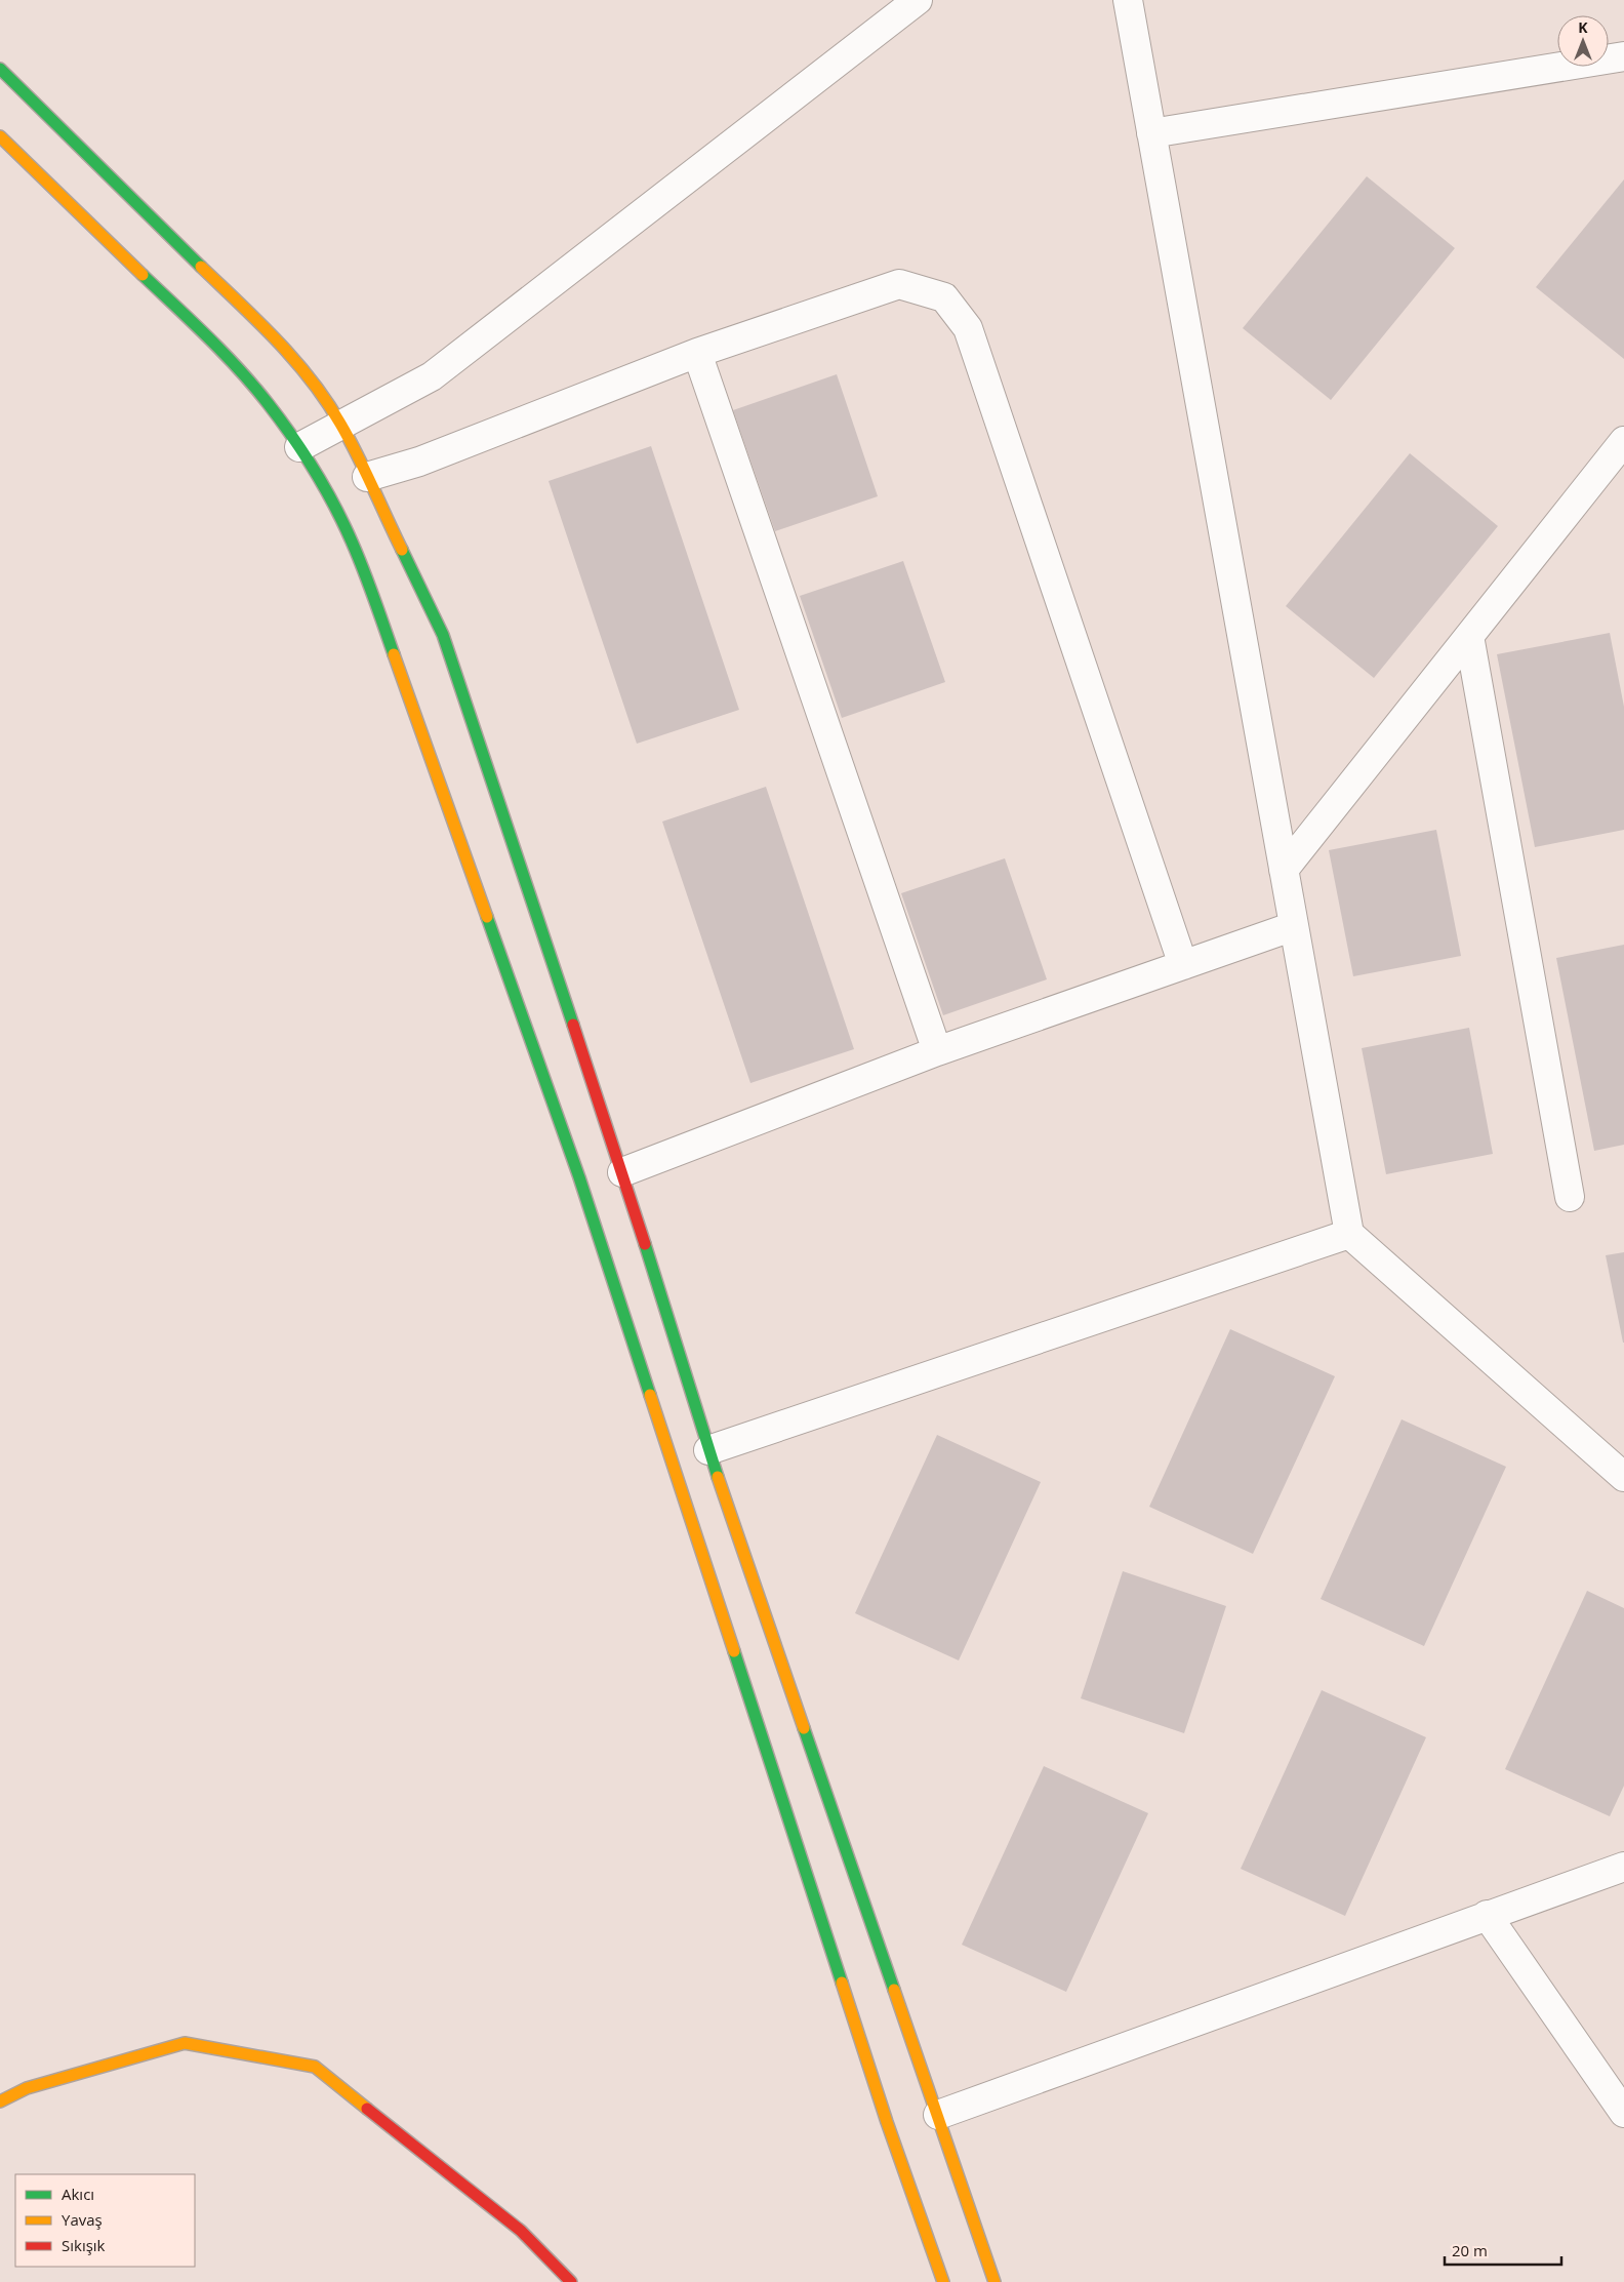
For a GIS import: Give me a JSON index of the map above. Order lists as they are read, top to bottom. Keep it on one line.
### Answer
{"legend":["Akıcı","Yavaş","Sıkışık"],"scale_bar":"20 m","north":"top"}
